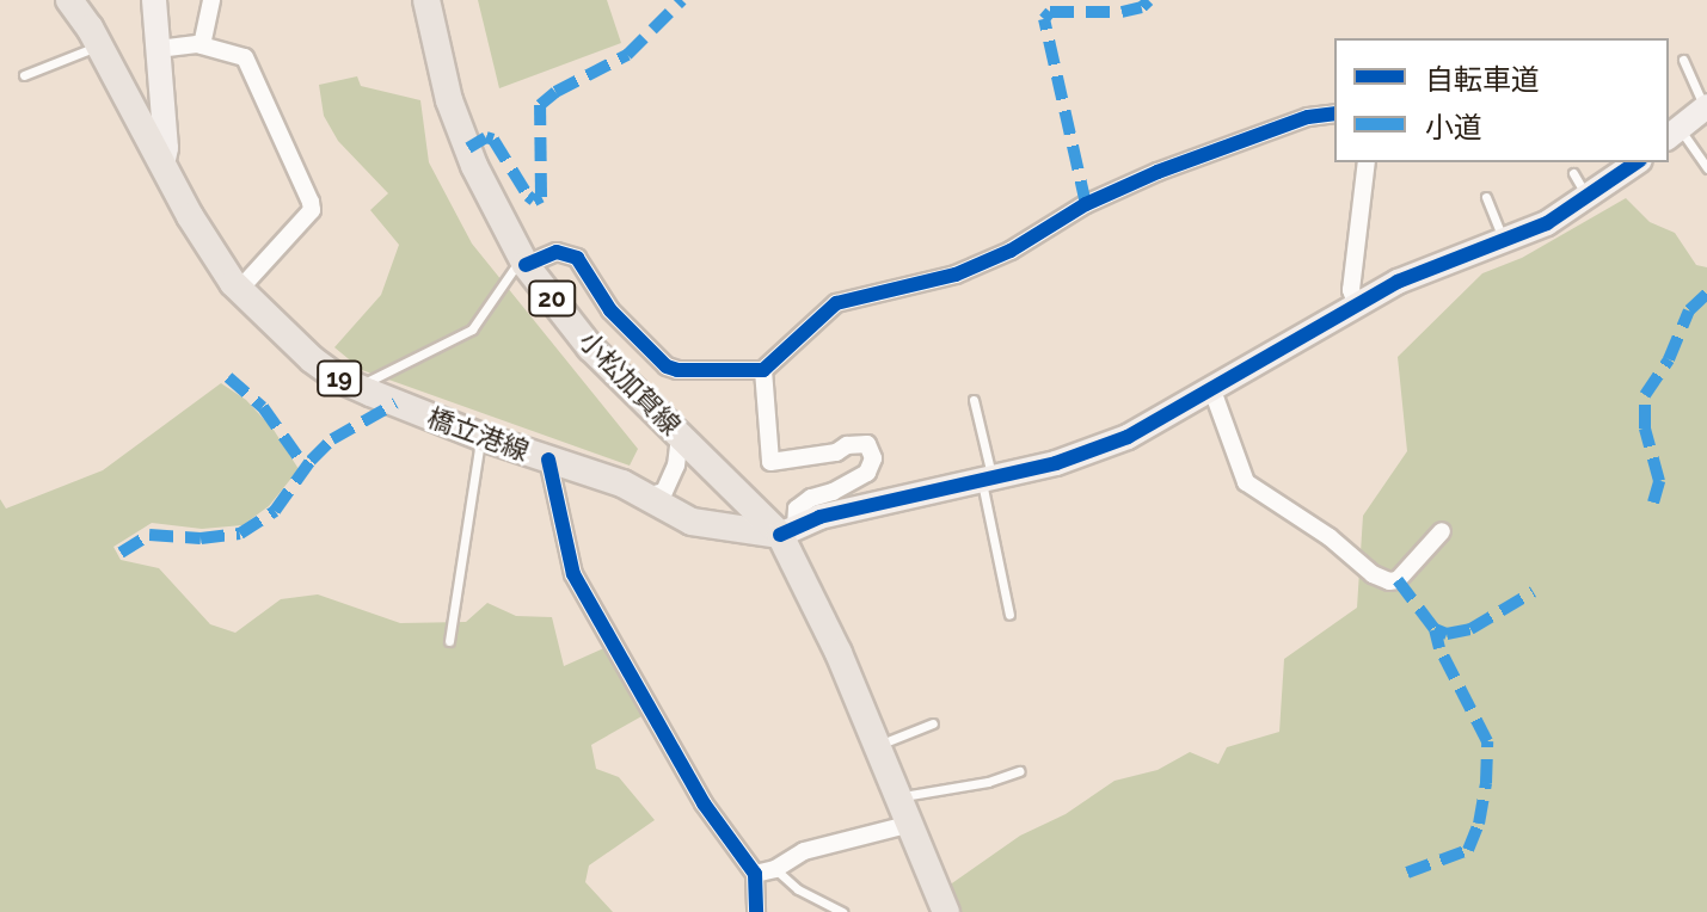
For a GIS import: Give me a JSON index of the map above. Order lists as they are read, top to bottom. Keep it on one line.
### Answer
{"streets":{"main road":["20","19","小松加賀線","橋立港線"]},"crossings":[["小松加賀線","橋立港線"]],"legend":["自転車道","小道"]}
